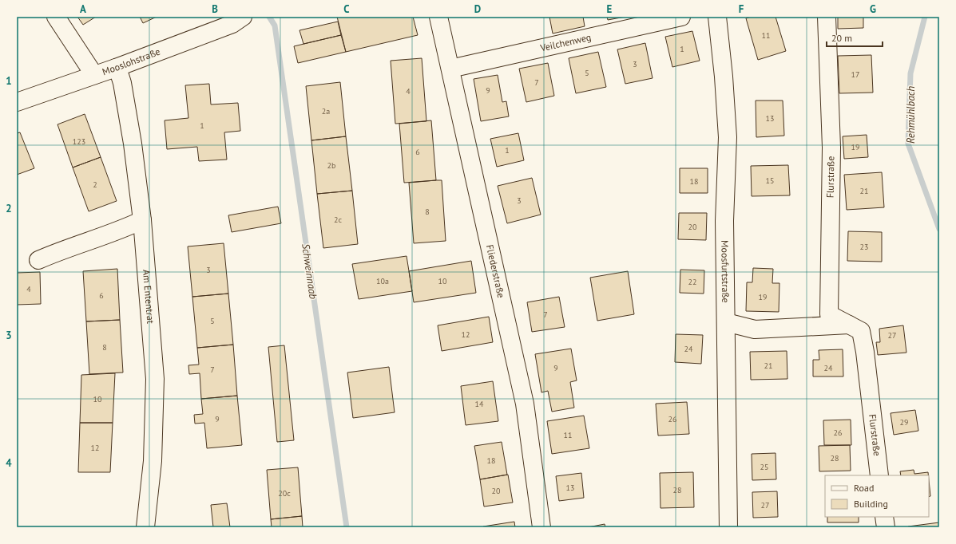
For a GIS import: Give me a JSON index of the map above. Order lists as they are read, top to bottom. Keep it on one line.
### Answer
{"streets":{"street":["Veilchenweg","Mooslohstraße","Flurstraße","Fliederstraße","Moosfurtstraße","Am Ententrat"]},"crossings":[["Veilchenweg","Fliederstraße"],["Mooslohstraße","Am Ententrat"]],"water":["Rehmühlbach","Schweinnaab"],"house_numbers":["11","1","3","5","17","7","9","4","2a","13","1","123","19","1","6","2b","15","18","2","21","3","8","2c","20","23","3","10a","10","22","4","6","19","7","5","12","27","8","24","21","9","24","7","10","14","9","26","29","26","11","12","28","18","25","13","28","20","20c","27"],"legend":["Road","Building"],"scale_bar":"20 m","grid":{"columns":["A","B","C","D","E","F","G"],"rows":["1","2","3","4"]}}
